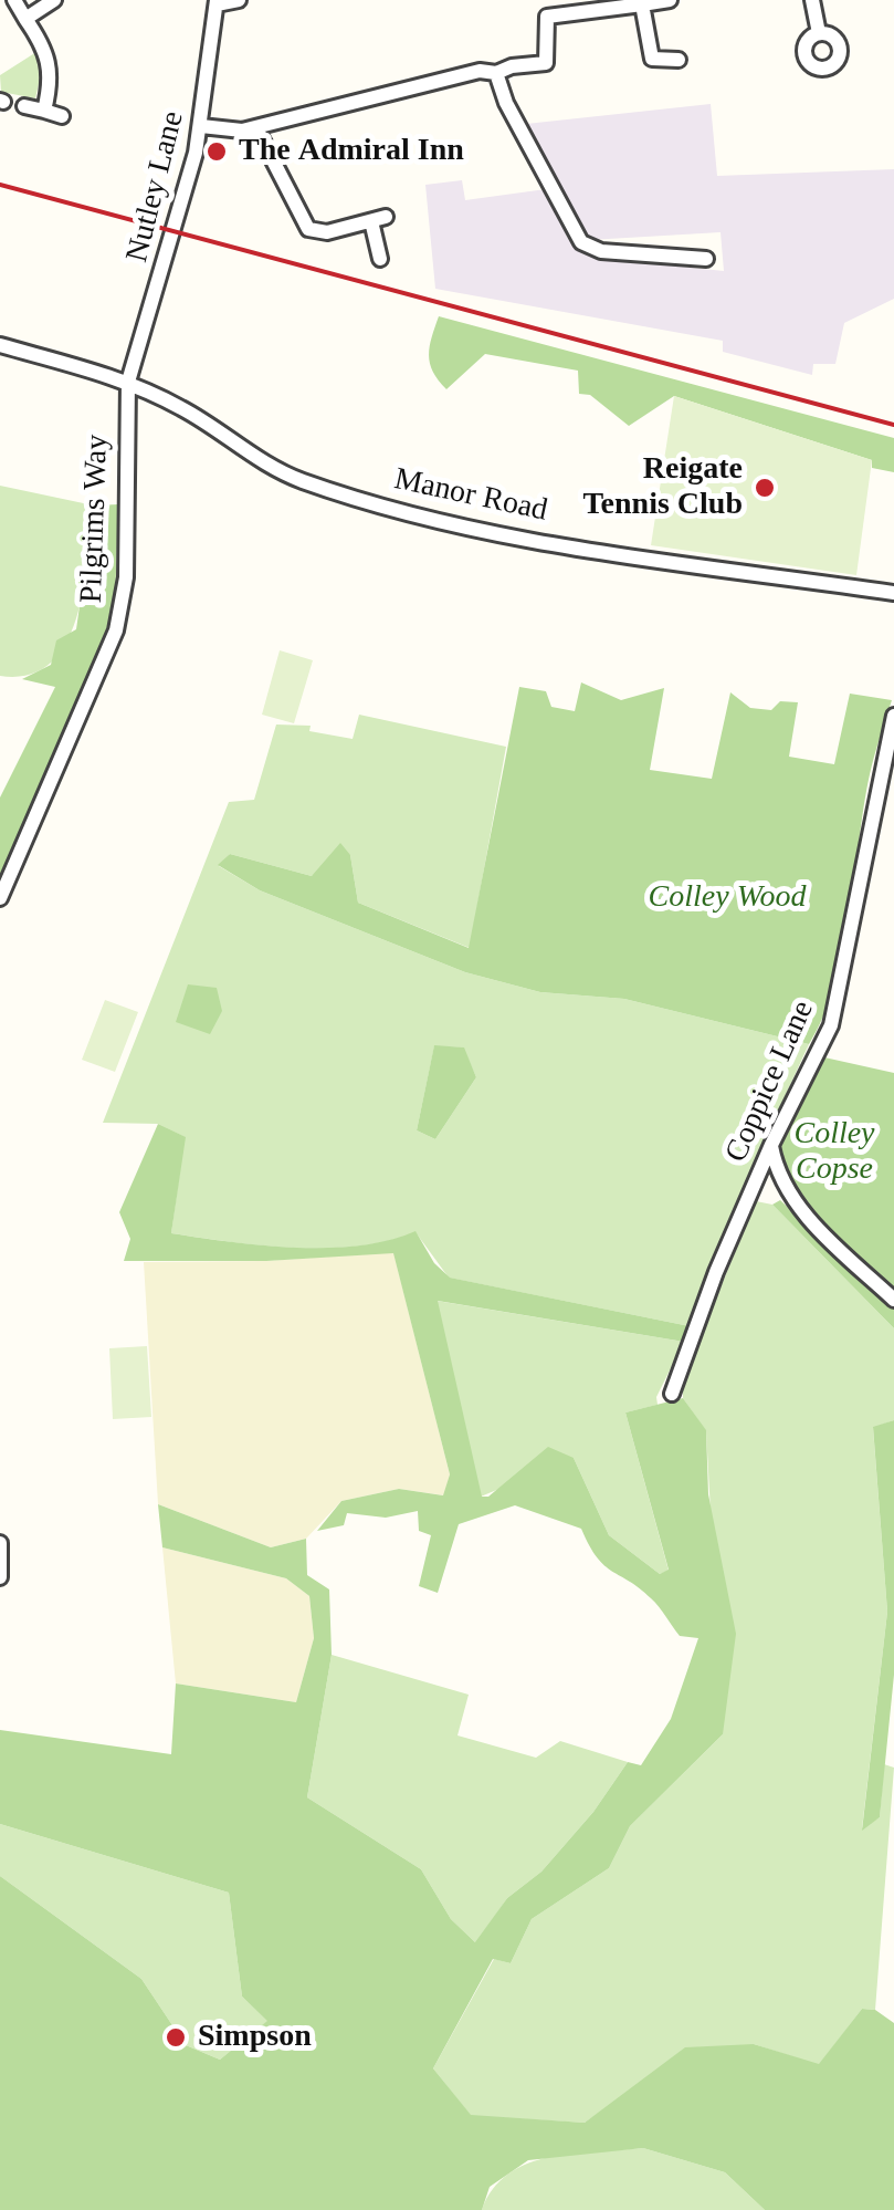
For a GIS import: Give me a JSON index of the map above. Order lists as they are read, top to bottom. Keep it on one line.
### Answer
{"streets":{"street":["Nutley Lane","Manor Road","Pilgrims Way","Coppice Lane"]},"crossings":[["Nutley Lane","Manor Road"],["Nutley Lane","Pilgrims Way"],["Manor Road","Pilgrims Way"]],"parks":["Colley Wood","Colley Copse"],"places":["The Admiral Inn","Reigate Tennis Club","Simpson"]}
